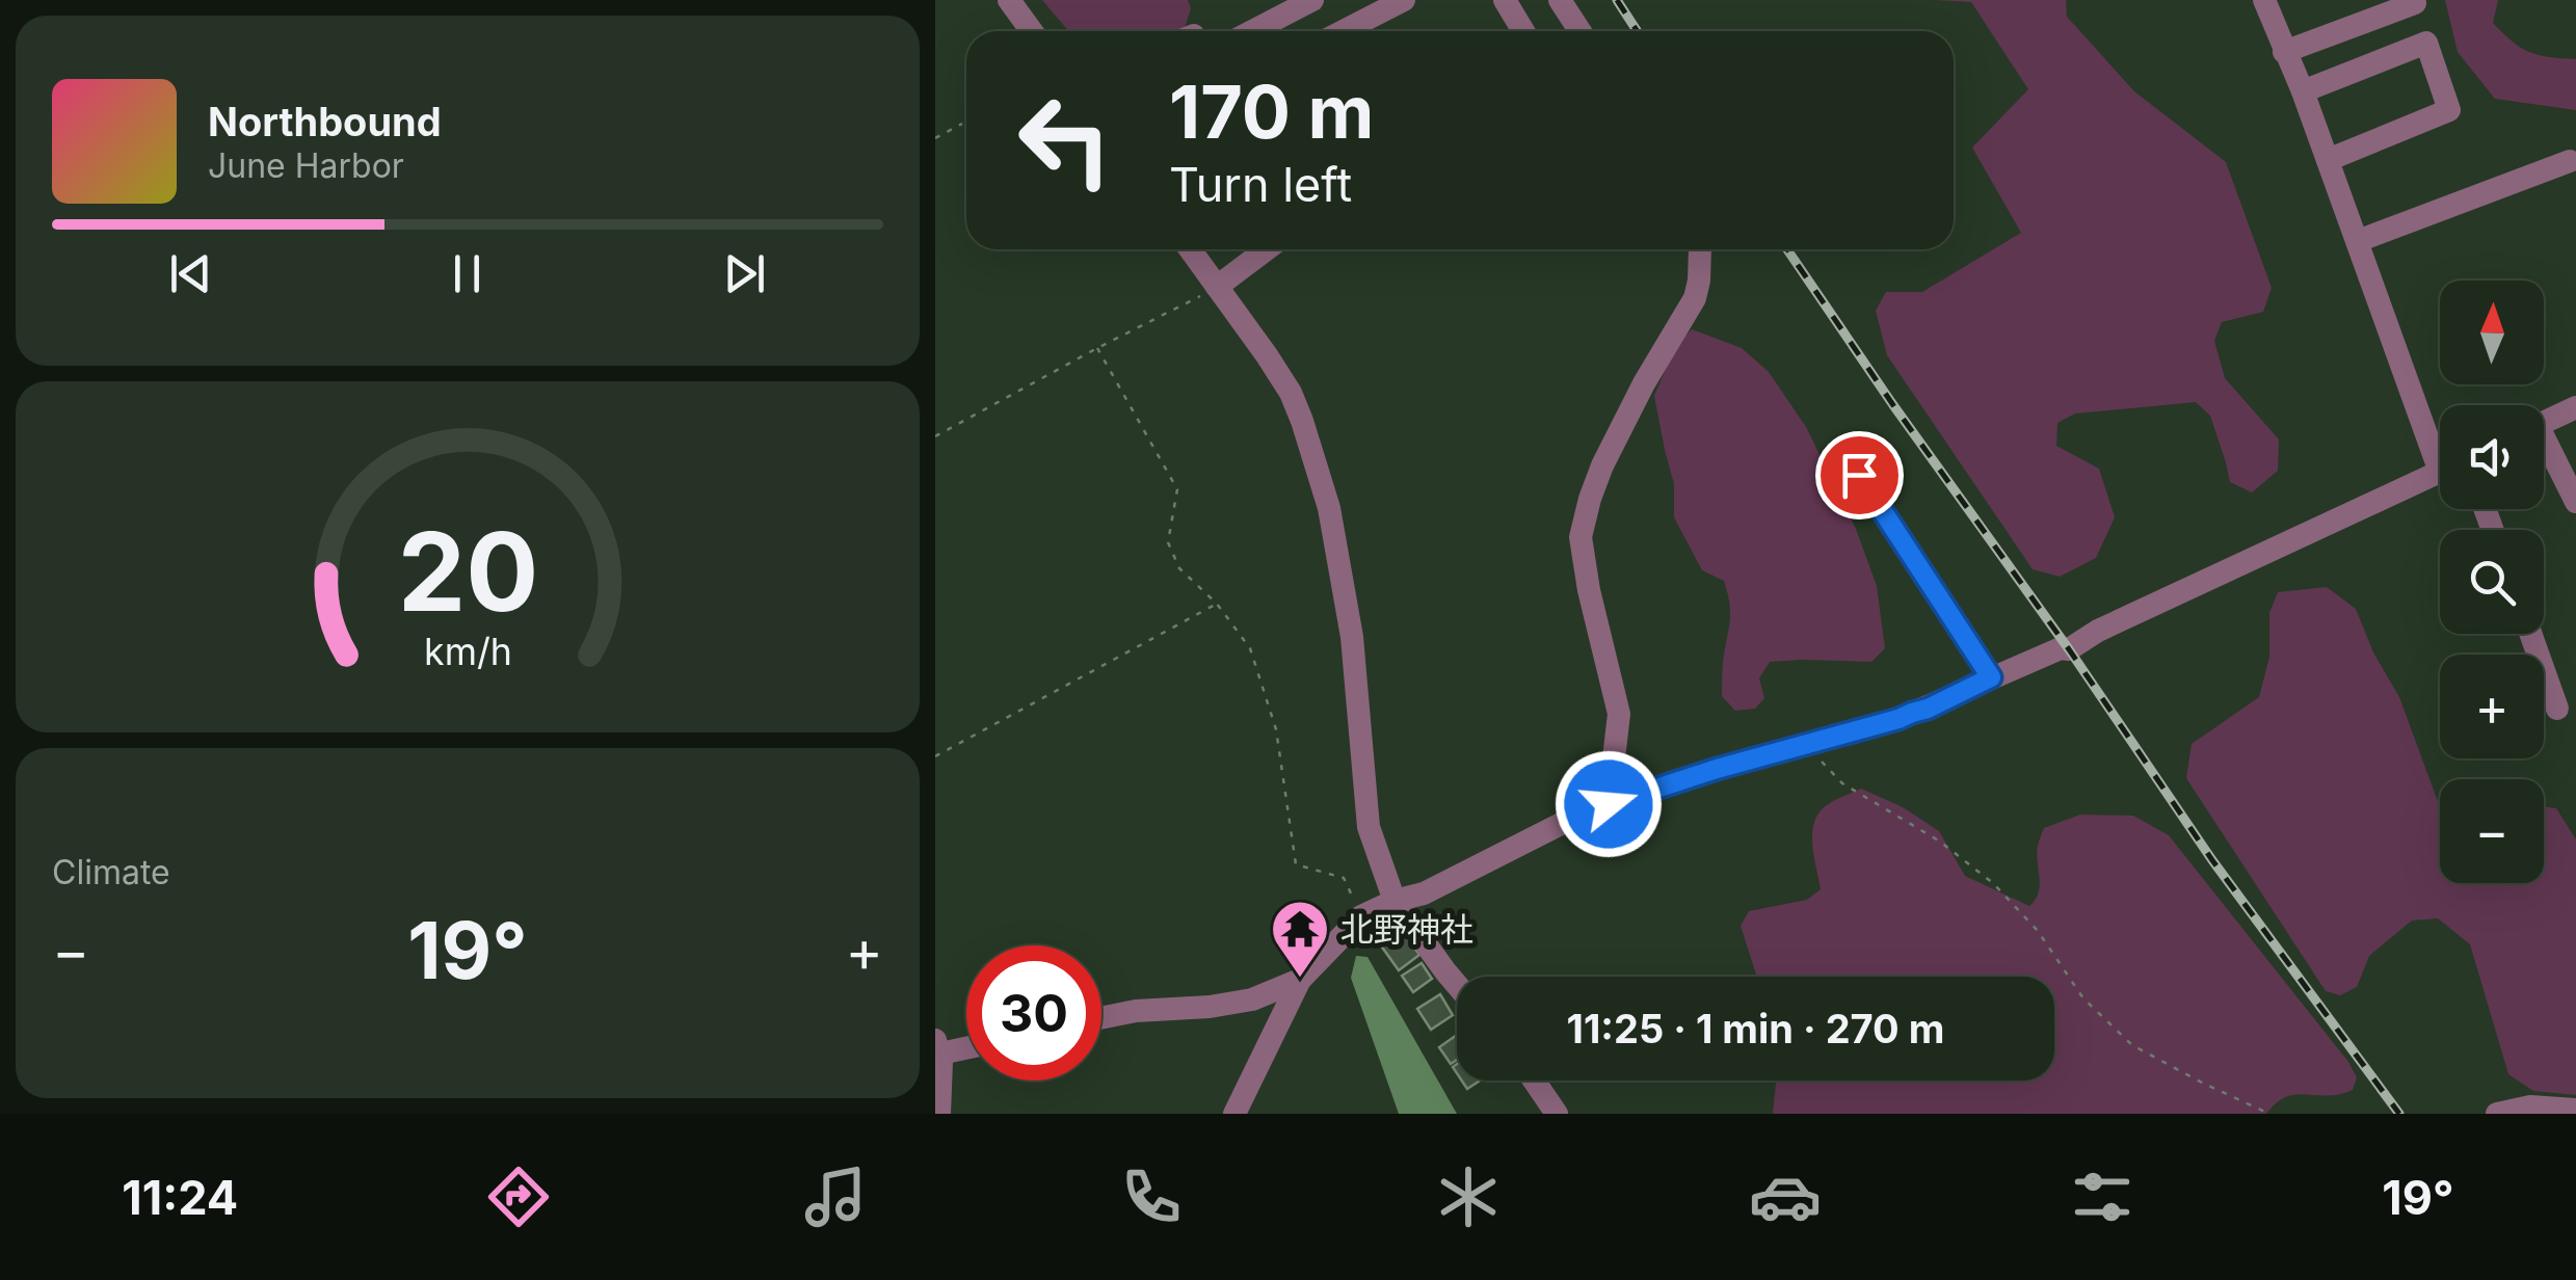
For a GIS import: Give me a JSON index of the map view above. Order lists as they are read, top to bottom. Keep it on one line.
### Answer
{"places":{"temple":["北野神社"]},"north":"top","page":{"turn":["170 m","Turn left"],"song":["Northbound","June Harbor"],"map_buttons":["+","−"],"tile":"Climate","heat":["−","19°","+"],"limit":"30","trip":"11:25 · 1 min · 270 m","tabs":["11:24","19°"],"gauge":["20","km/h"]}}
